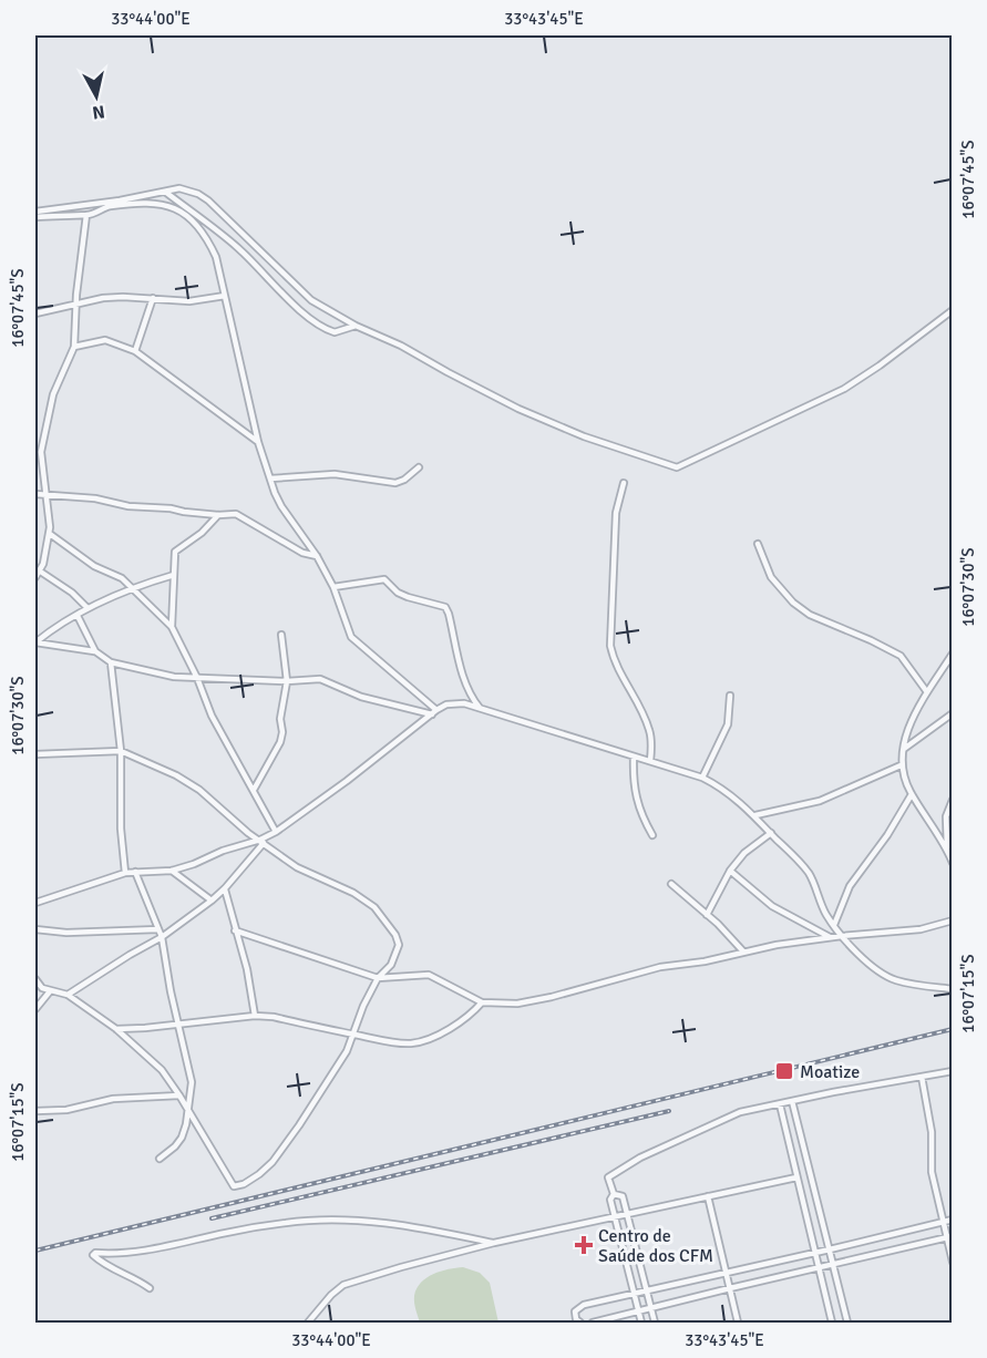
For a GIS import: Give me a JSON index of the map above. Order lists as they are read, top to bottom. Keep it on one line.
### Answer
{"places":{"transit":["Moatize"],"health":["Centro de Saúde dos CFM"]},"north":"bottom","coordinates":["33°44'00\"E","33°43'45\"E","16°07'45\"S","16°07'30\"S","16°07'15\"S"]}
